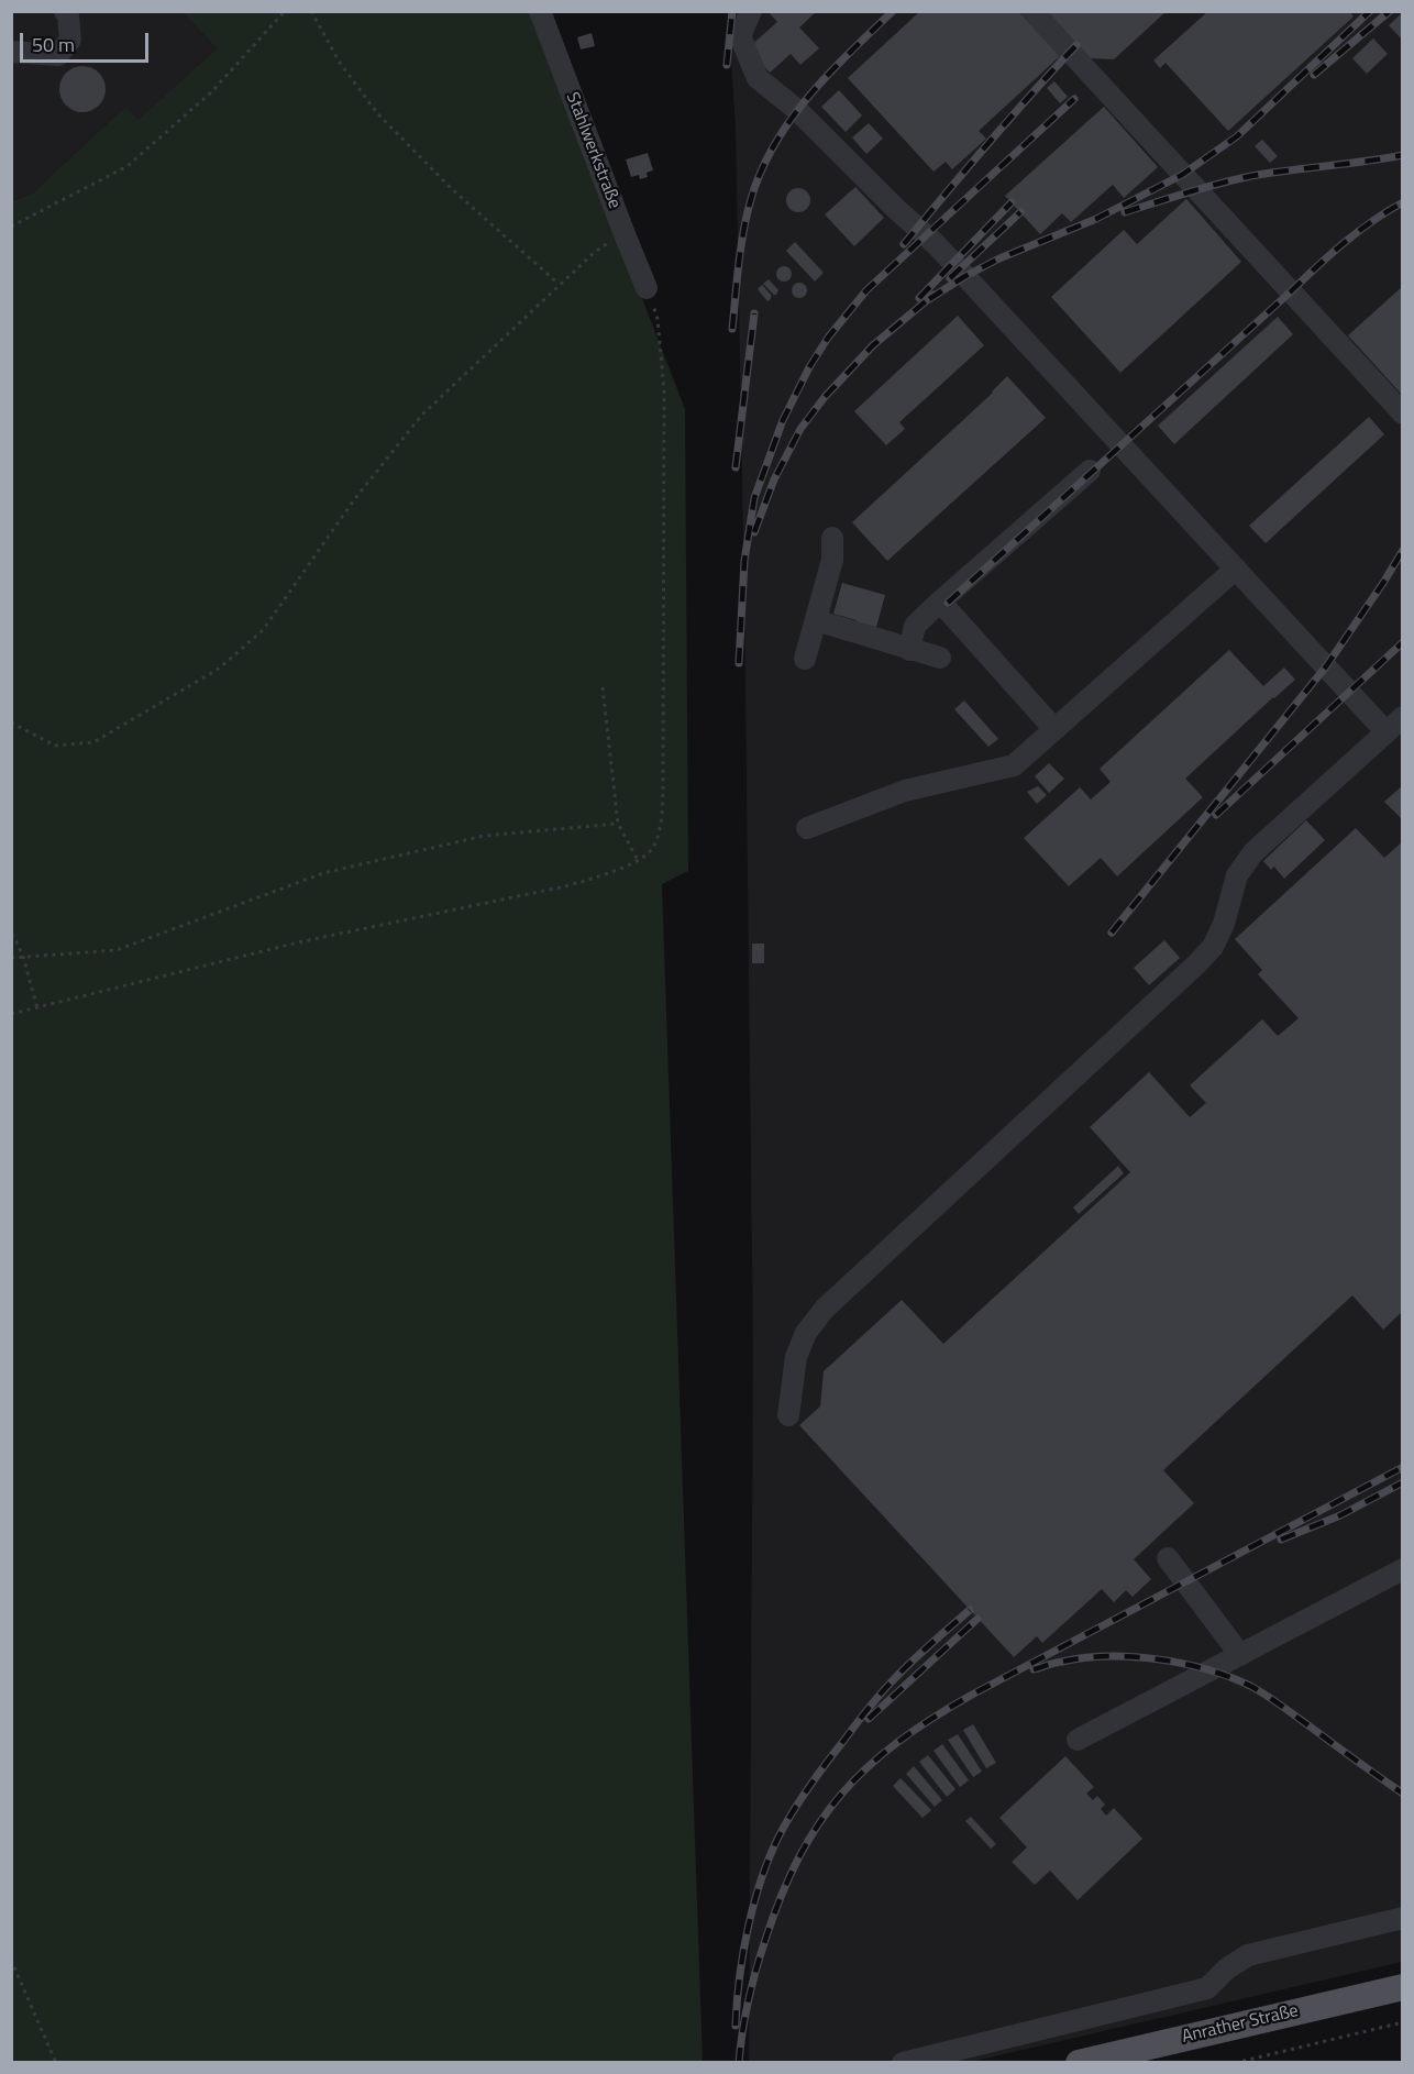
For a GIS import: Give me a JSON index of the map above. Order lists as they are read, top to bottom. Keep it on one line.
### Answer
{"streets":{"main road":["Anrather Straße"],"street":["Stahlwerkstraße"]},"scale_bar":"50 m"}
